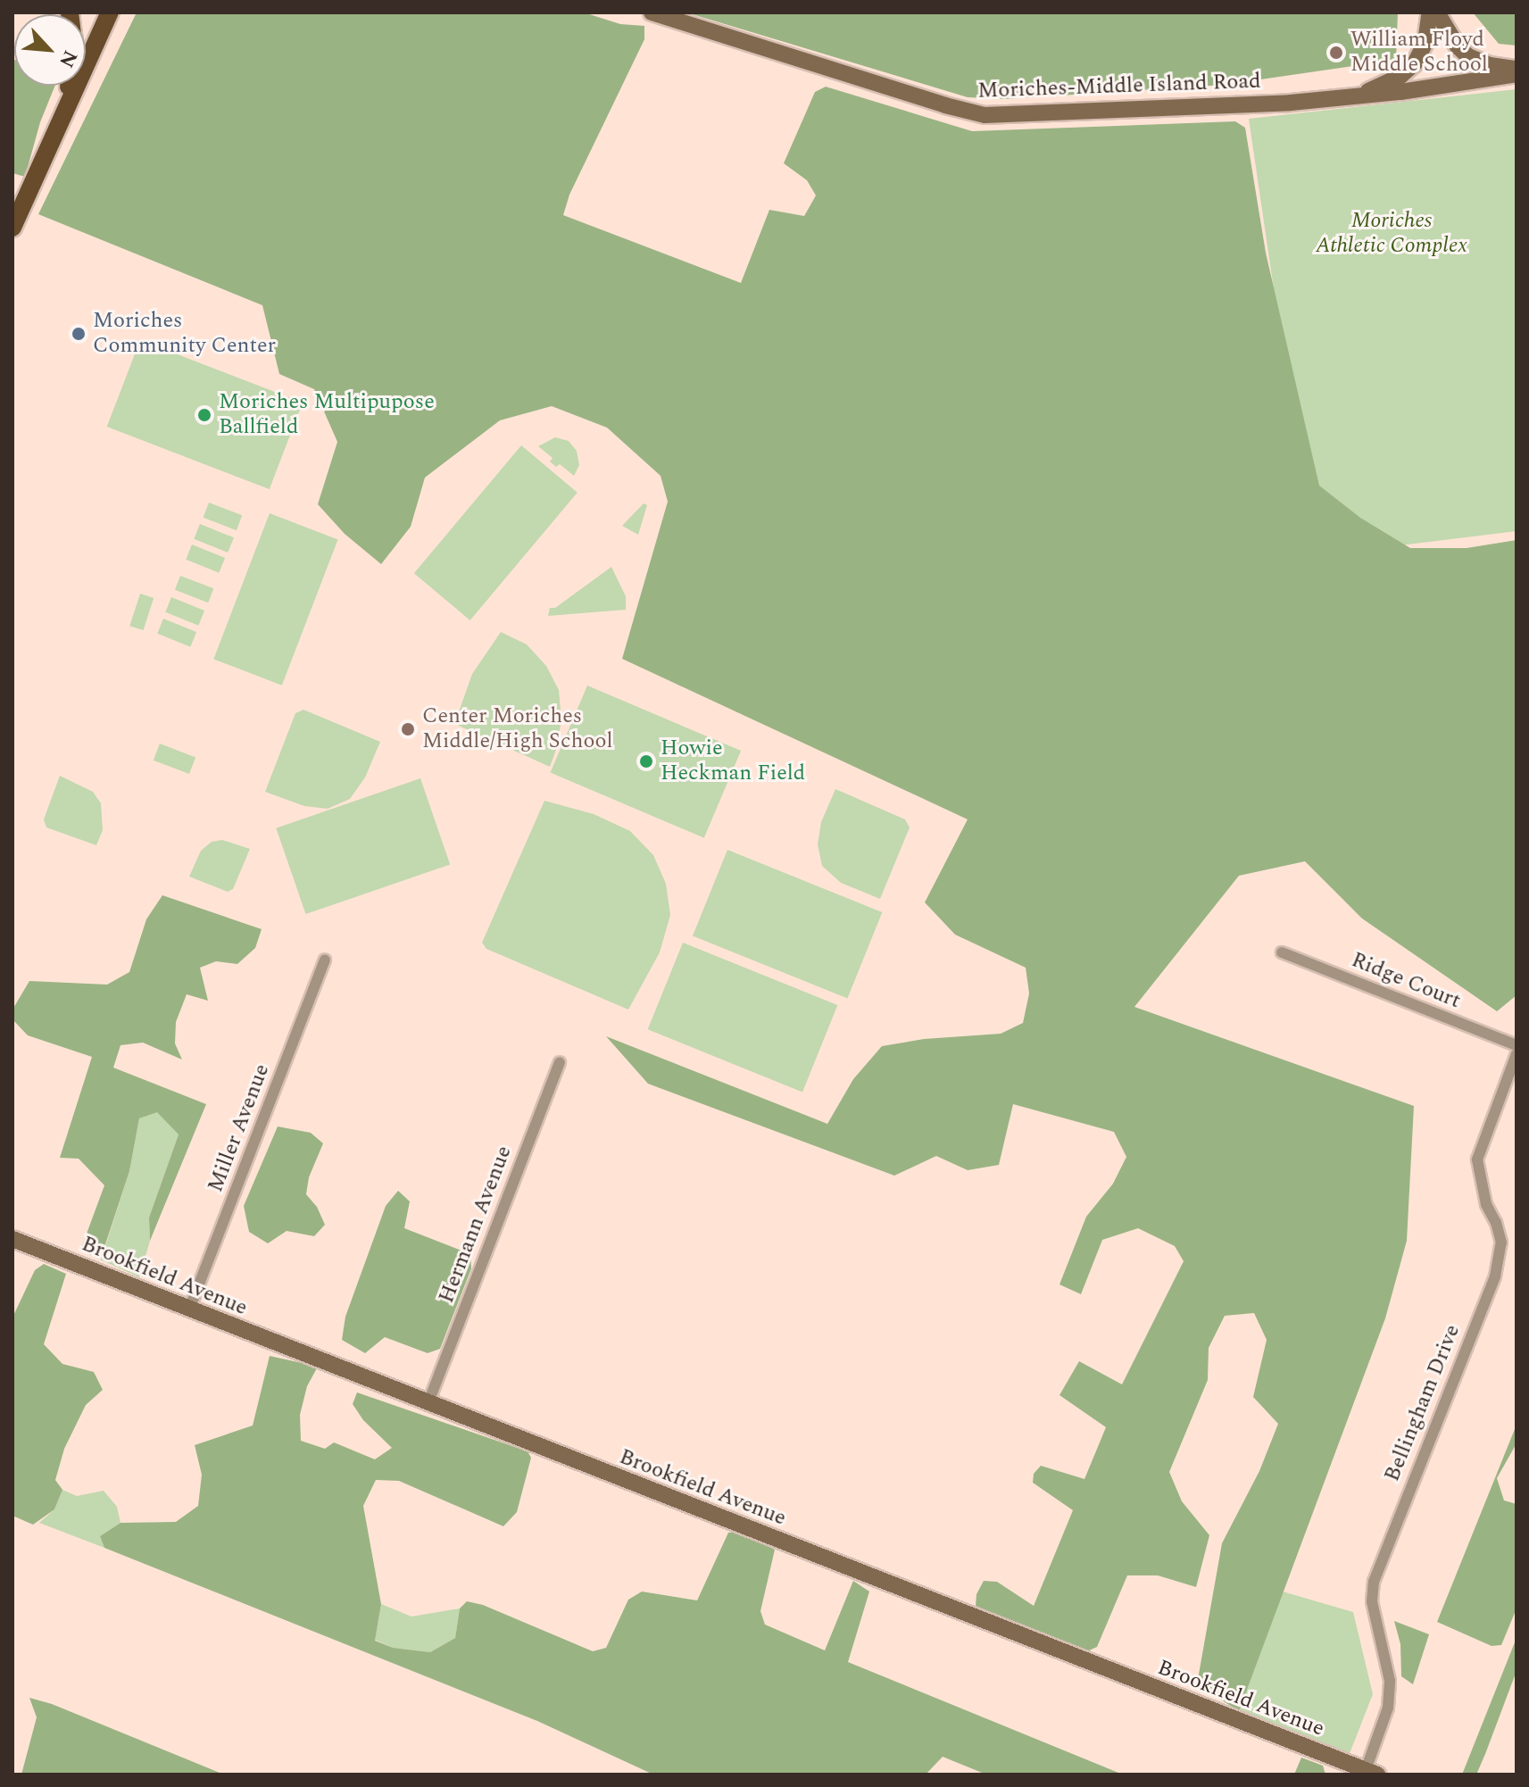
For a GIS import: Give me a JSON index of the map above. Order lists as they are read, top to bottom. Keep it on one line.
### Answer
{"streets":{"main road":["Moriches-Middle Island Road","Brookfield Avenue"],"street":["Ridge Court","Miller Avenue","Hermann Avenue","Bellingham Drive"]},"crossings":[["Miller Avenue","Brookfield Avenue"],["Hermann Avenue","Brookfield Avenue"],["Brookfield Avenue","Bellingham Drive"]],"parks":["Moriches Athletic Complex"],"places":["William Floyd Middle School","Moriches Community Center","Moriches Multipupose Ballfield","Center Moriches Middle/High School","Howie Heckman Field"],"north":"bottom right"}
